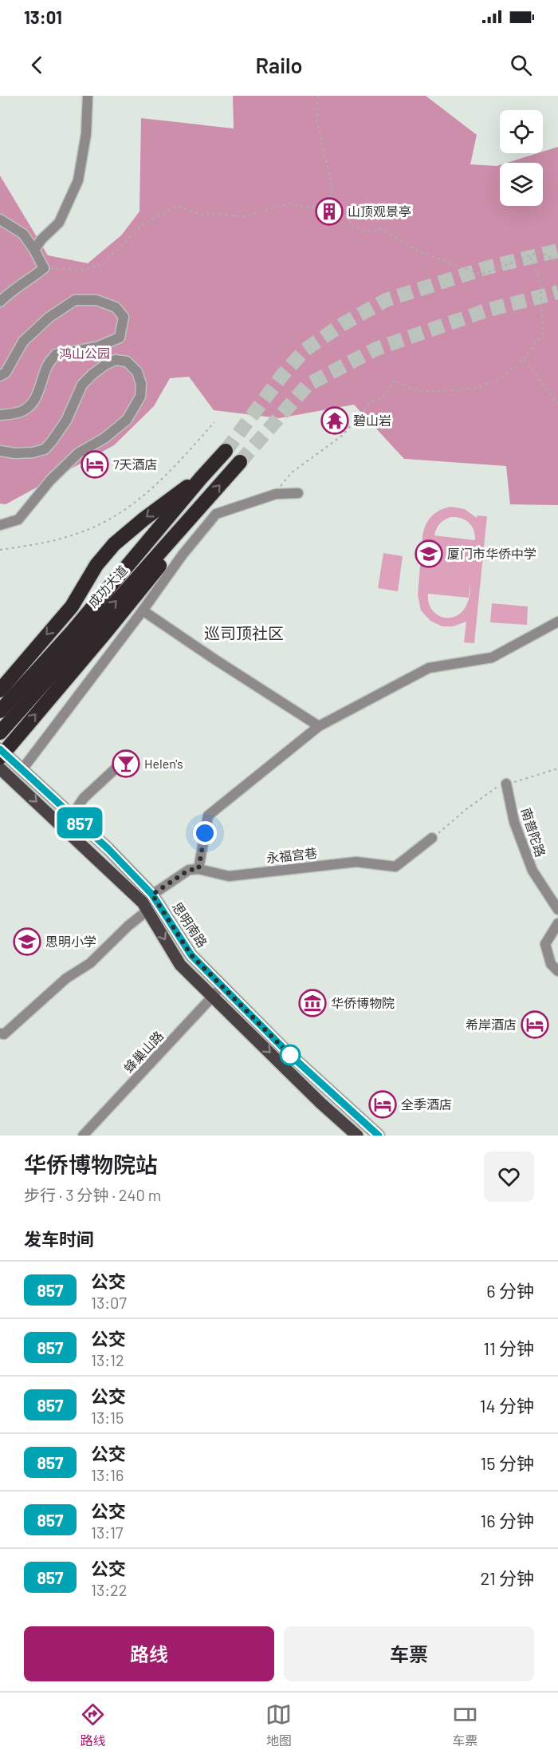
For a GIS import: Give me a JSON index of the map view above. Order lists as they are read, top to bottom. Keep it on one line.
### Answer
{"streets":{"highway":["成功大道"],"main road":["思明南路"],"street":["南普陀路","永福宫巷","蜂巢山路"]},"crossings":[["思明南路","蜂巢山路"]],"districts":["巡司顶社区"],"parks":["鸿山公园"],"places":{"building":["山顶观景亭"],"temple":["碧山岩"],"hotel":["7天酒店","希岸酒店","全季酒店"],"school or university":["厦门市华侨中学","思明小学"],"bar":["Helen's"],"museum":["华侨博物院"]},"lines":["bus line 857"],"page":{"status":"13:01","header":"Railo","on_map":"857","heading":[["华侨博物院站","步行 · 3 分钟 · 240 m"],"发车时间"],"list":[{"mark":"857","name":"公交","note":"13:07","value":"6 分钟"},{"mark":"857","name":"公交","note":"13:12","value":"11 分钟"},{"mark":"857","name":"公交","note":"13:15","value":"14 分钟"},{"mark":"857","name":"公交","note":"13:16","value":"15 分钟"},{"mark":"857","name":"公交","note":"13:17","value":"16 分钟"},{"mark":"857","name":"公交","note":"13:22","value":"21 分钟"}],"buttons":["路线","车票"],"tabs":["路线","地图","车票"]}}
